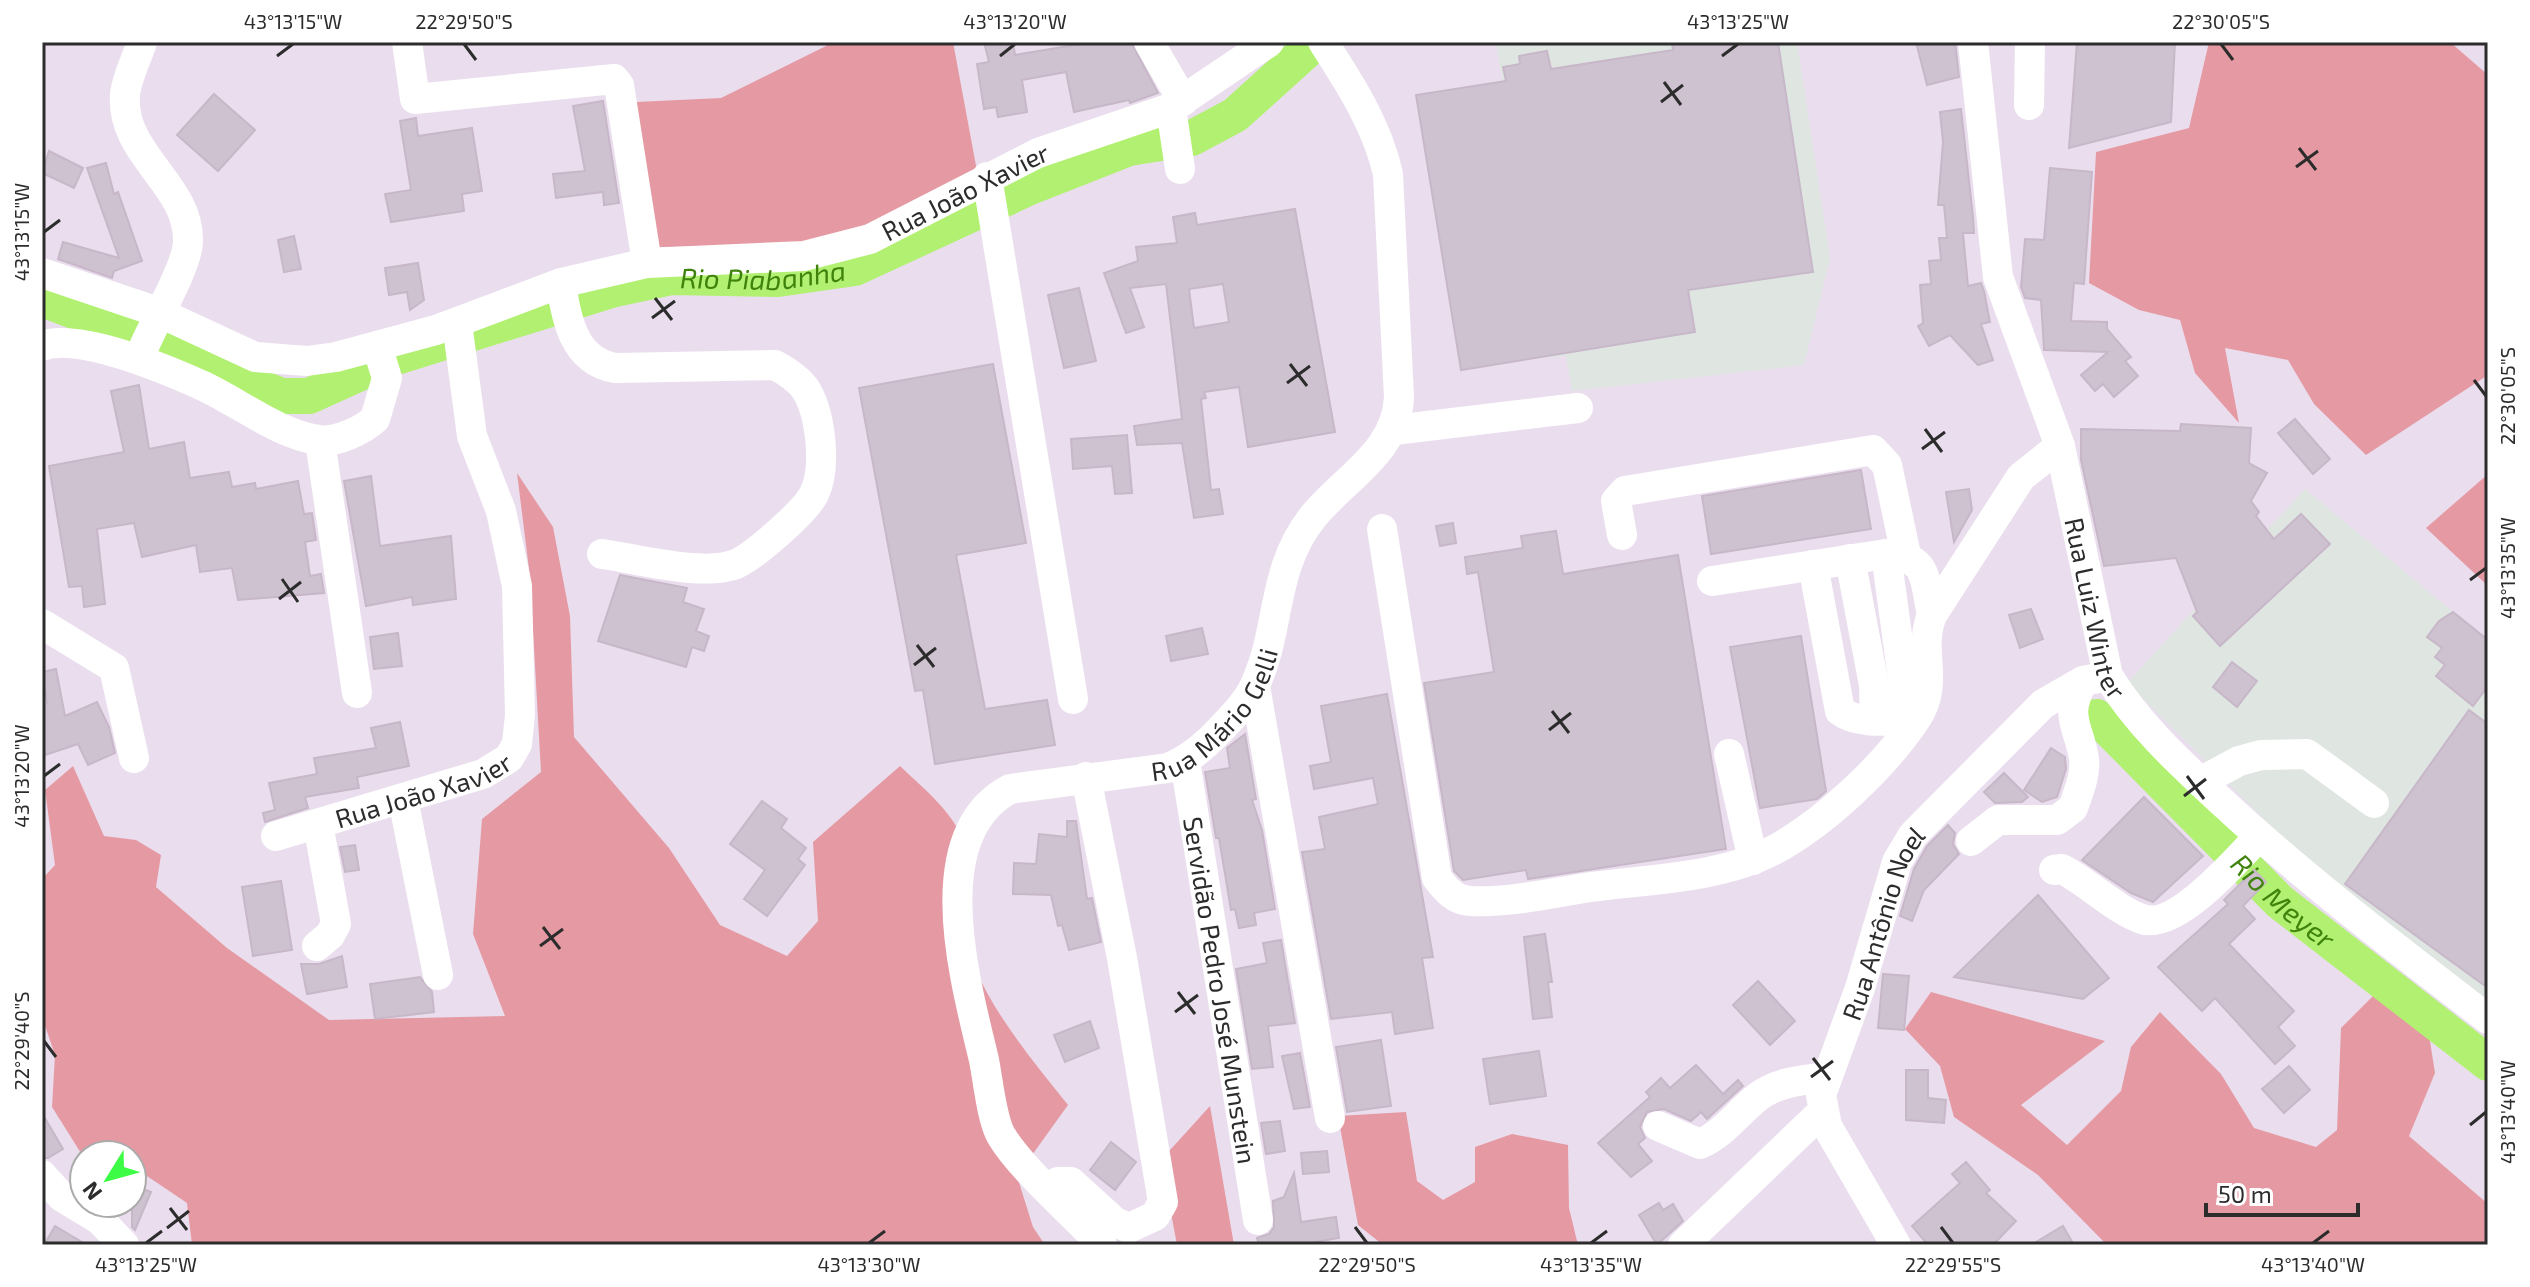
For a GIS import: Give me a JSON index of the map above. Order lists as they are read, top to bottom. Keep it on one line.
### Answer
{"streets":{"street":["Rua João Xavier","Rua Luiz Winter","Rua Mário Gelli","Rua Antônio Noel","Servidão Pedro José Munstein"]},"crossings":[["Rua Luiz Winter","Rua Antônio Noel"],["Rua Mário Gelli","Servidão Pedro José Munstein"]],"water":["Rio Piabanha","Rio Meyer"],"scale_bar":"50 m","north":"bottom left","coordinates":["43°13'15\"W","22°29'50\"S","43°13'20\"W","43°13'25\"W","22°30'05\"S","43°13'35\"W","22°29'40\"S","43°13'40\"W","43°13'30\"W","22°29'55\"S"]}
